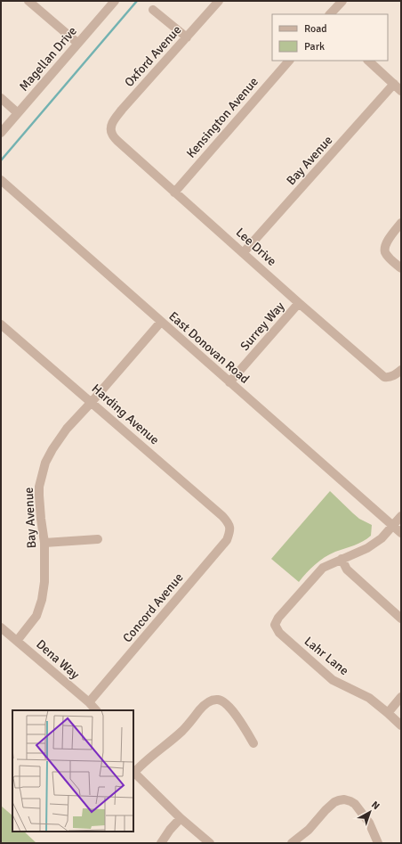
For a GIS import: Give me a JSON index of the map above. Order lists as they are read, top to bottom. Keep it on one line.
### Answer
{"streets":{"street":["Oxford Avenue","Magellan Drive","Kensington Avenue","Bay Avenue","Lee Drive","Surrey Way","East Donovan Road","Harding Avenue","Concord Avenue","Lahr Lane","Dena Way"]},"crossings":[["Oxford Avenue","Lee Drive"],["Kensington Avenue","Lee Drive"],["Bay Avenue","Lee Drive"],["Bay Avenue","East Donovan Road"],["Bay Avenue","Harding Avenue"],["Bay Avenue","Dena Way"],["Lee Drive","Surrey Way"],["Surrey Way","East Donovan Road"],["Harding Avenue","Concord Avenue"],["Concord Avenue","Dena Way"]],"legend":["Road","Park"],"north":"top right"}
